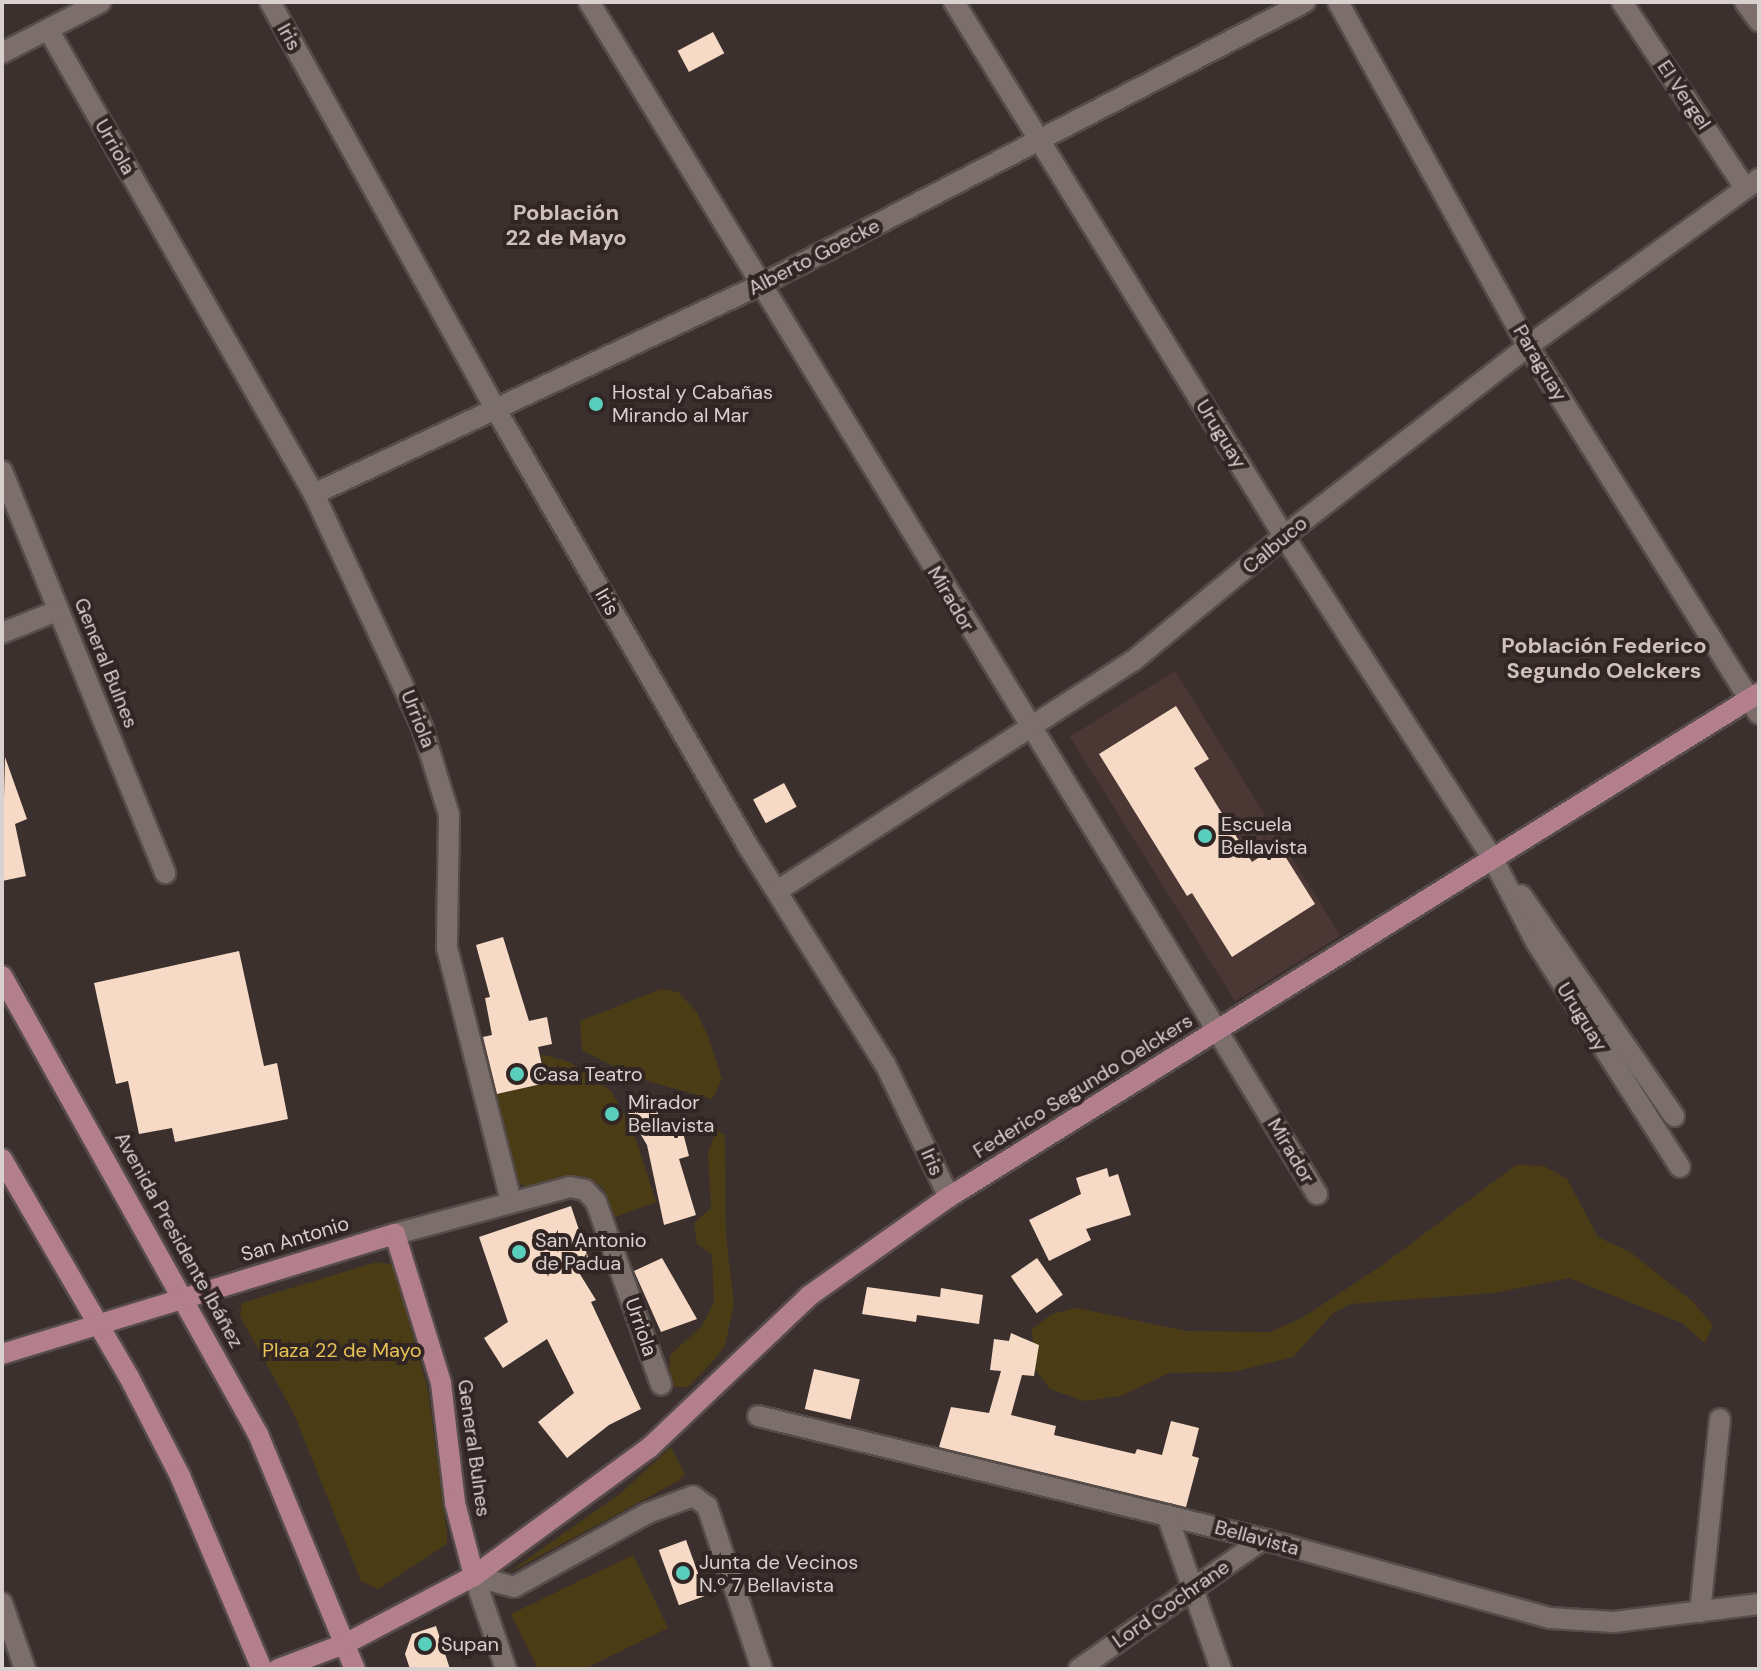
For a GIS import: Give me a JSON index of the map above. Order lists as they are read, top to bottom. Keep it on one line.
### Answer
{"streets":{"main road":["General Bulnes","Federico Segundo Oelckers","San Antonio","Avenida Presidente Ibáñez"],"street":["Iris","El Vergel","Urriola","Alberto Goecke","Paraguay","Uruguay","Calbuco","Mirador","Bellavista","Lord Cochrane"]},"crossings":[["Iris","Alberto Goecke"],["Iris","Calbuco"],["Iris","Federico Segundo Oelckers"],["El Vergel","Calbuco"],["Urriola","Alberto Goecke"],["Urriola","San Antonio"],["Alberto Goecke","Uruguay"],["Alberto Goecke","Mirador"],["Paraguay","Calbuco"],["Paraguay","Federico Segundo Oelckers"],["Uruguay","Calbuco"],["Uruguay","Federico Segundo Oelckers"],["Calbuco","Mirador"],["Mirador","Federico Segundo Oelckers"],["General Bulnes","Federico Segundo Oelckers"],["General Bulnes","San Antonio"],["Federico Segundo Oelckers","Avenida Presidente Ibáñez"],["San Antonio","Avenida Presidente Ibáñez"],["Bellavista","Lord Cochrane"]],"districts":["Población 22 de Mayo","Población Federico Segundo Oelckers"],"parks":["Plaza 22 de Mayo"],"places":["Hostal y Cabañas Mirando al Mar","Escuela Bellavista","Casa Teatro","Mirador Bellavista","San Antonio de Padua","Junta de Vecinos N.º 7 Bellavista","Supan"]}
